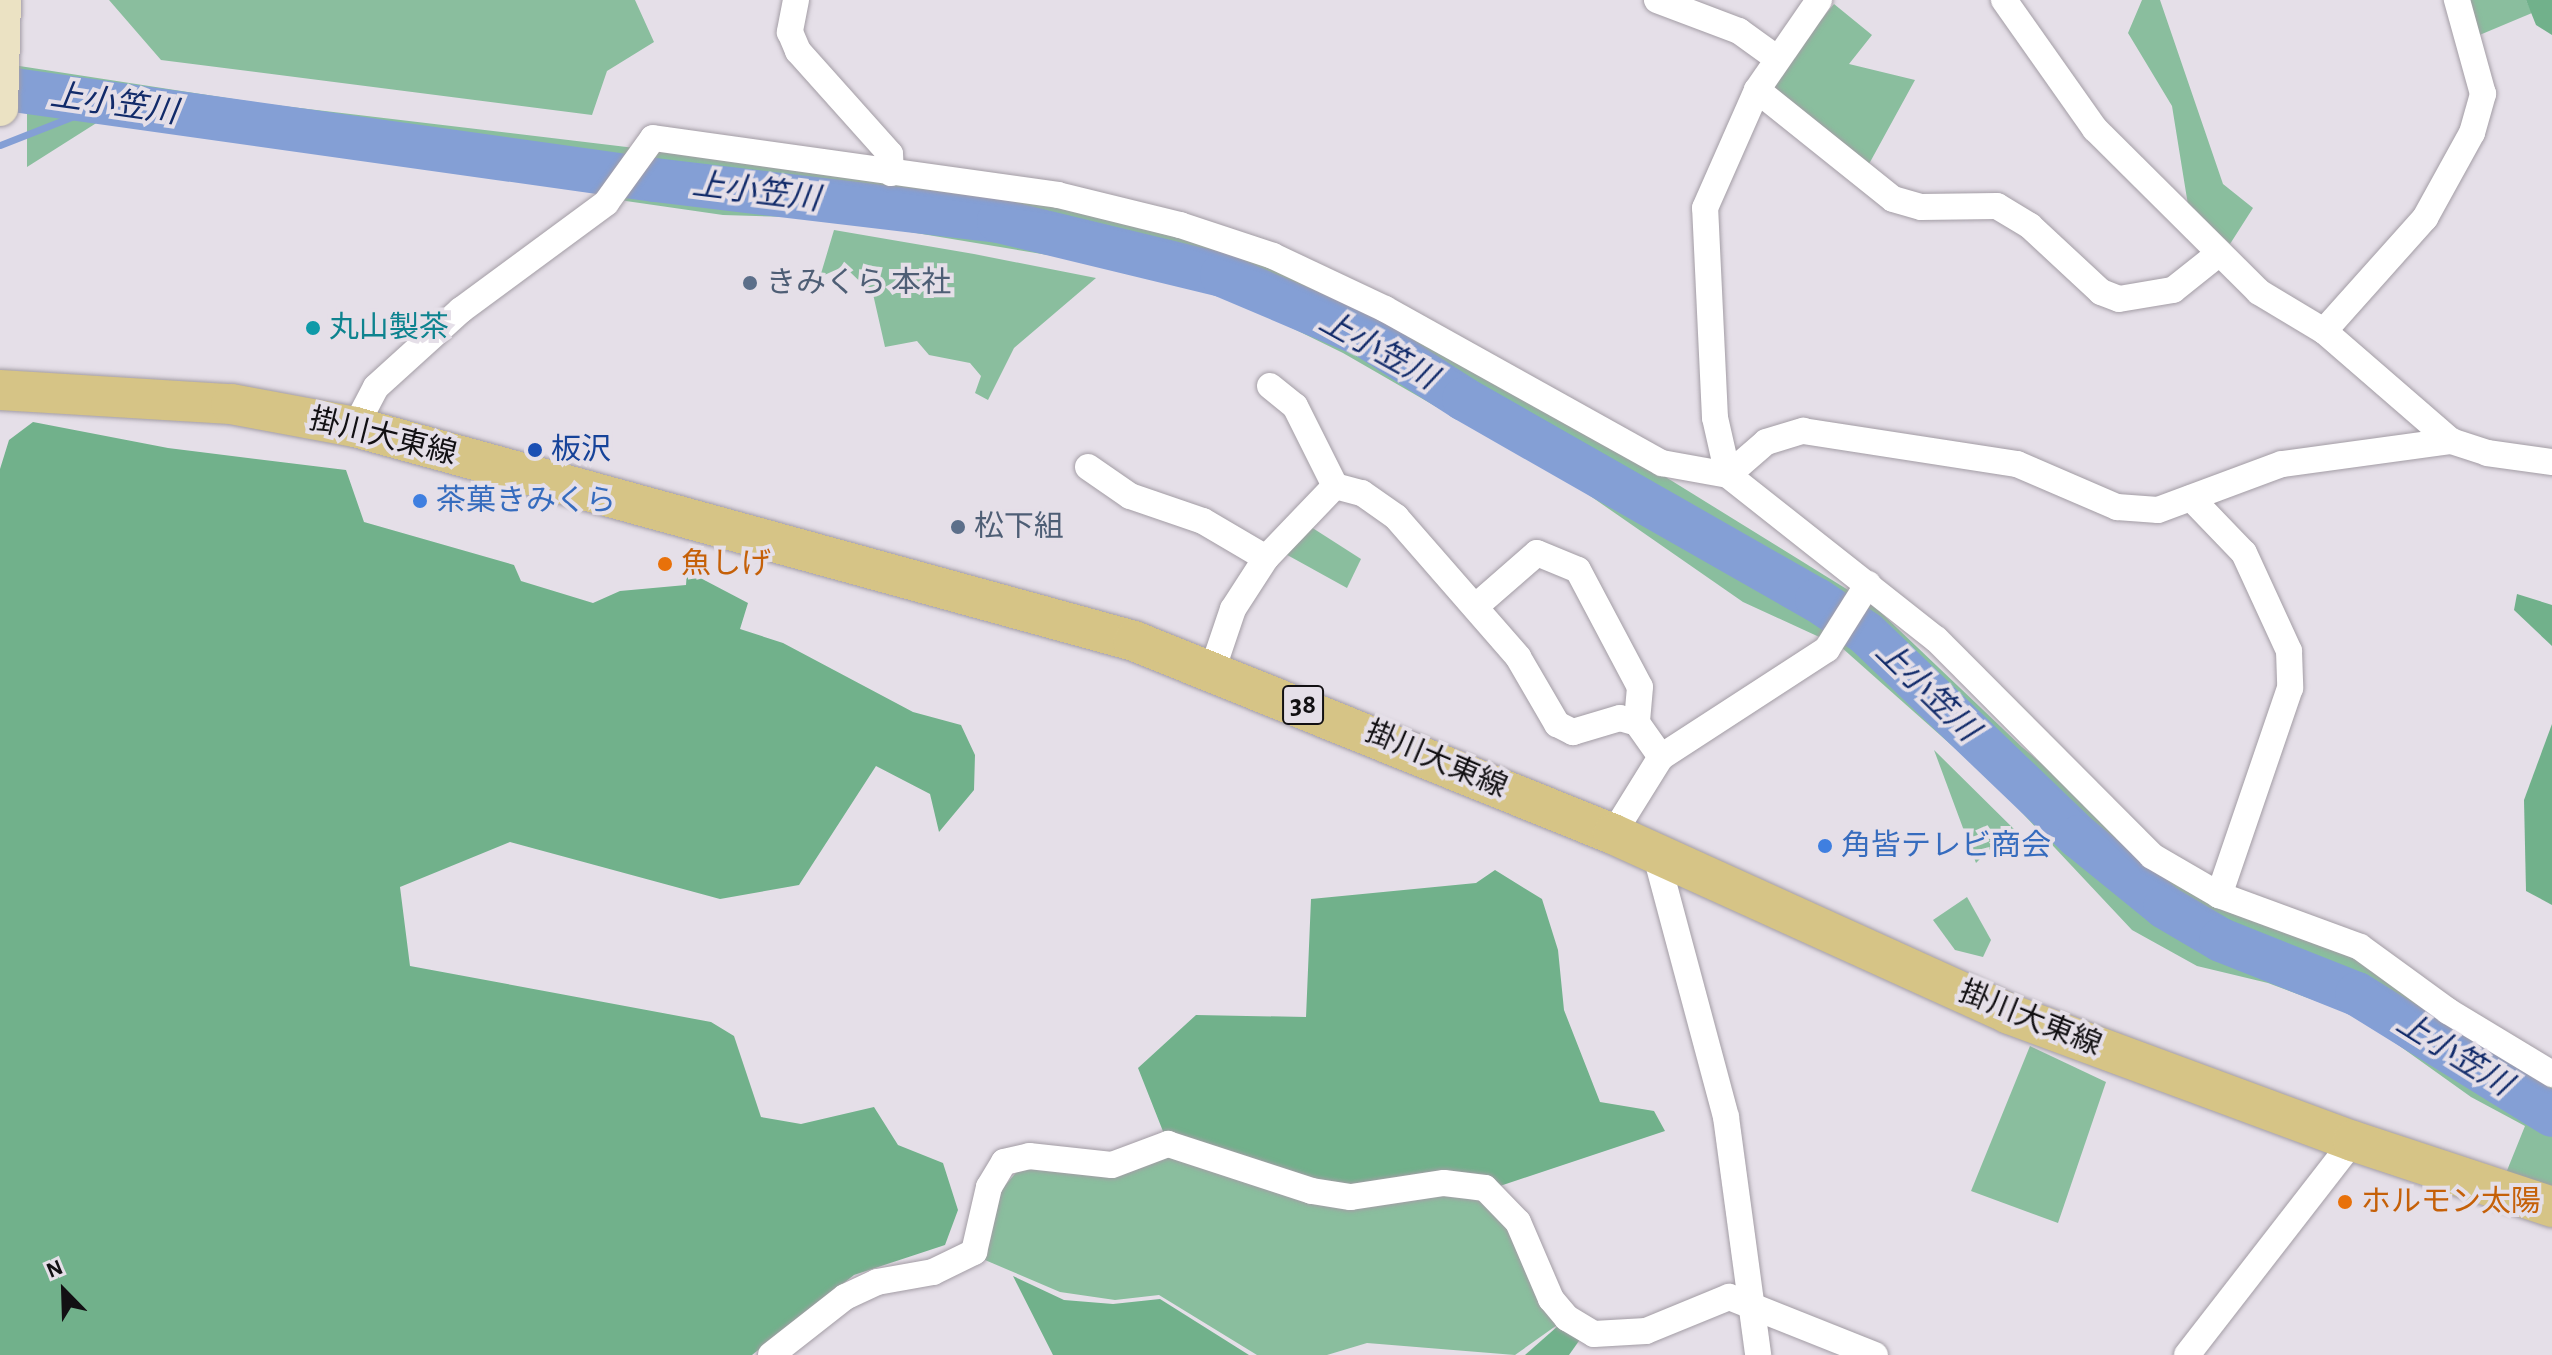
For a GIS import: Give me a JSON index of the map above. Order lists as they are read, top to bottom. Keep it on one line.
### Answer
{"streets":{"main road":["掛川大東線","38"]},"water":["上小笠川"],"places":["きみくら 本社","丸山製茶","板沢","茶菓きみくら","松下組","魚しげ","角皆テレビ商会","ホルモン太陽"],"north":"top left"}
